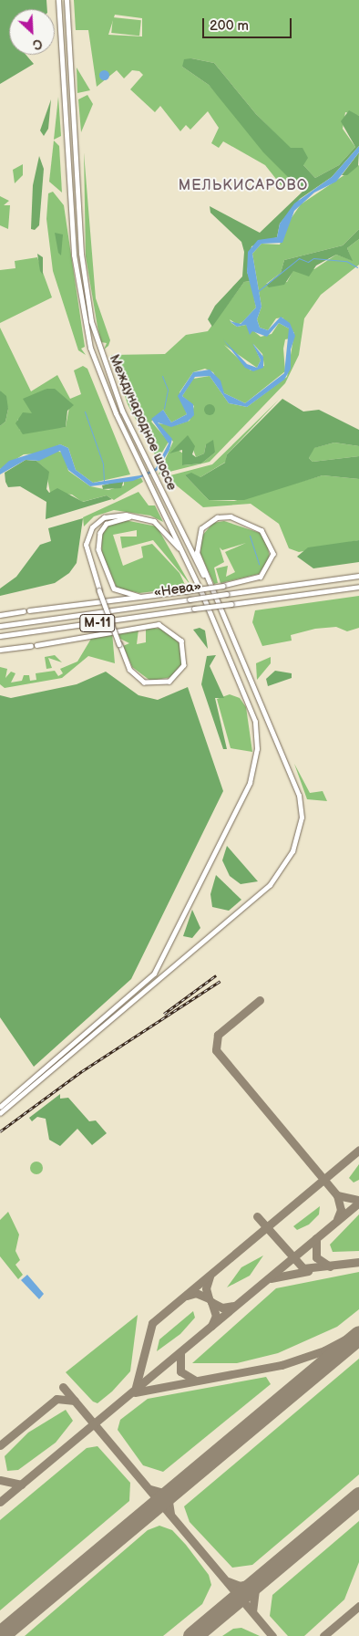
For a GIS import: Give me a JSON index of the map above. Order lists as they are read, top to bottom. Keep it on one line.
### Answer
{"streets":{"highway":["Международное шоссе","«Нева»","М-11"]},"crossings":[["Международное шоссе","М-11"]],"districts":["МЕЛЬКИСАРОВО"],"scale_bar":"200 m","north":"bottom right"}
